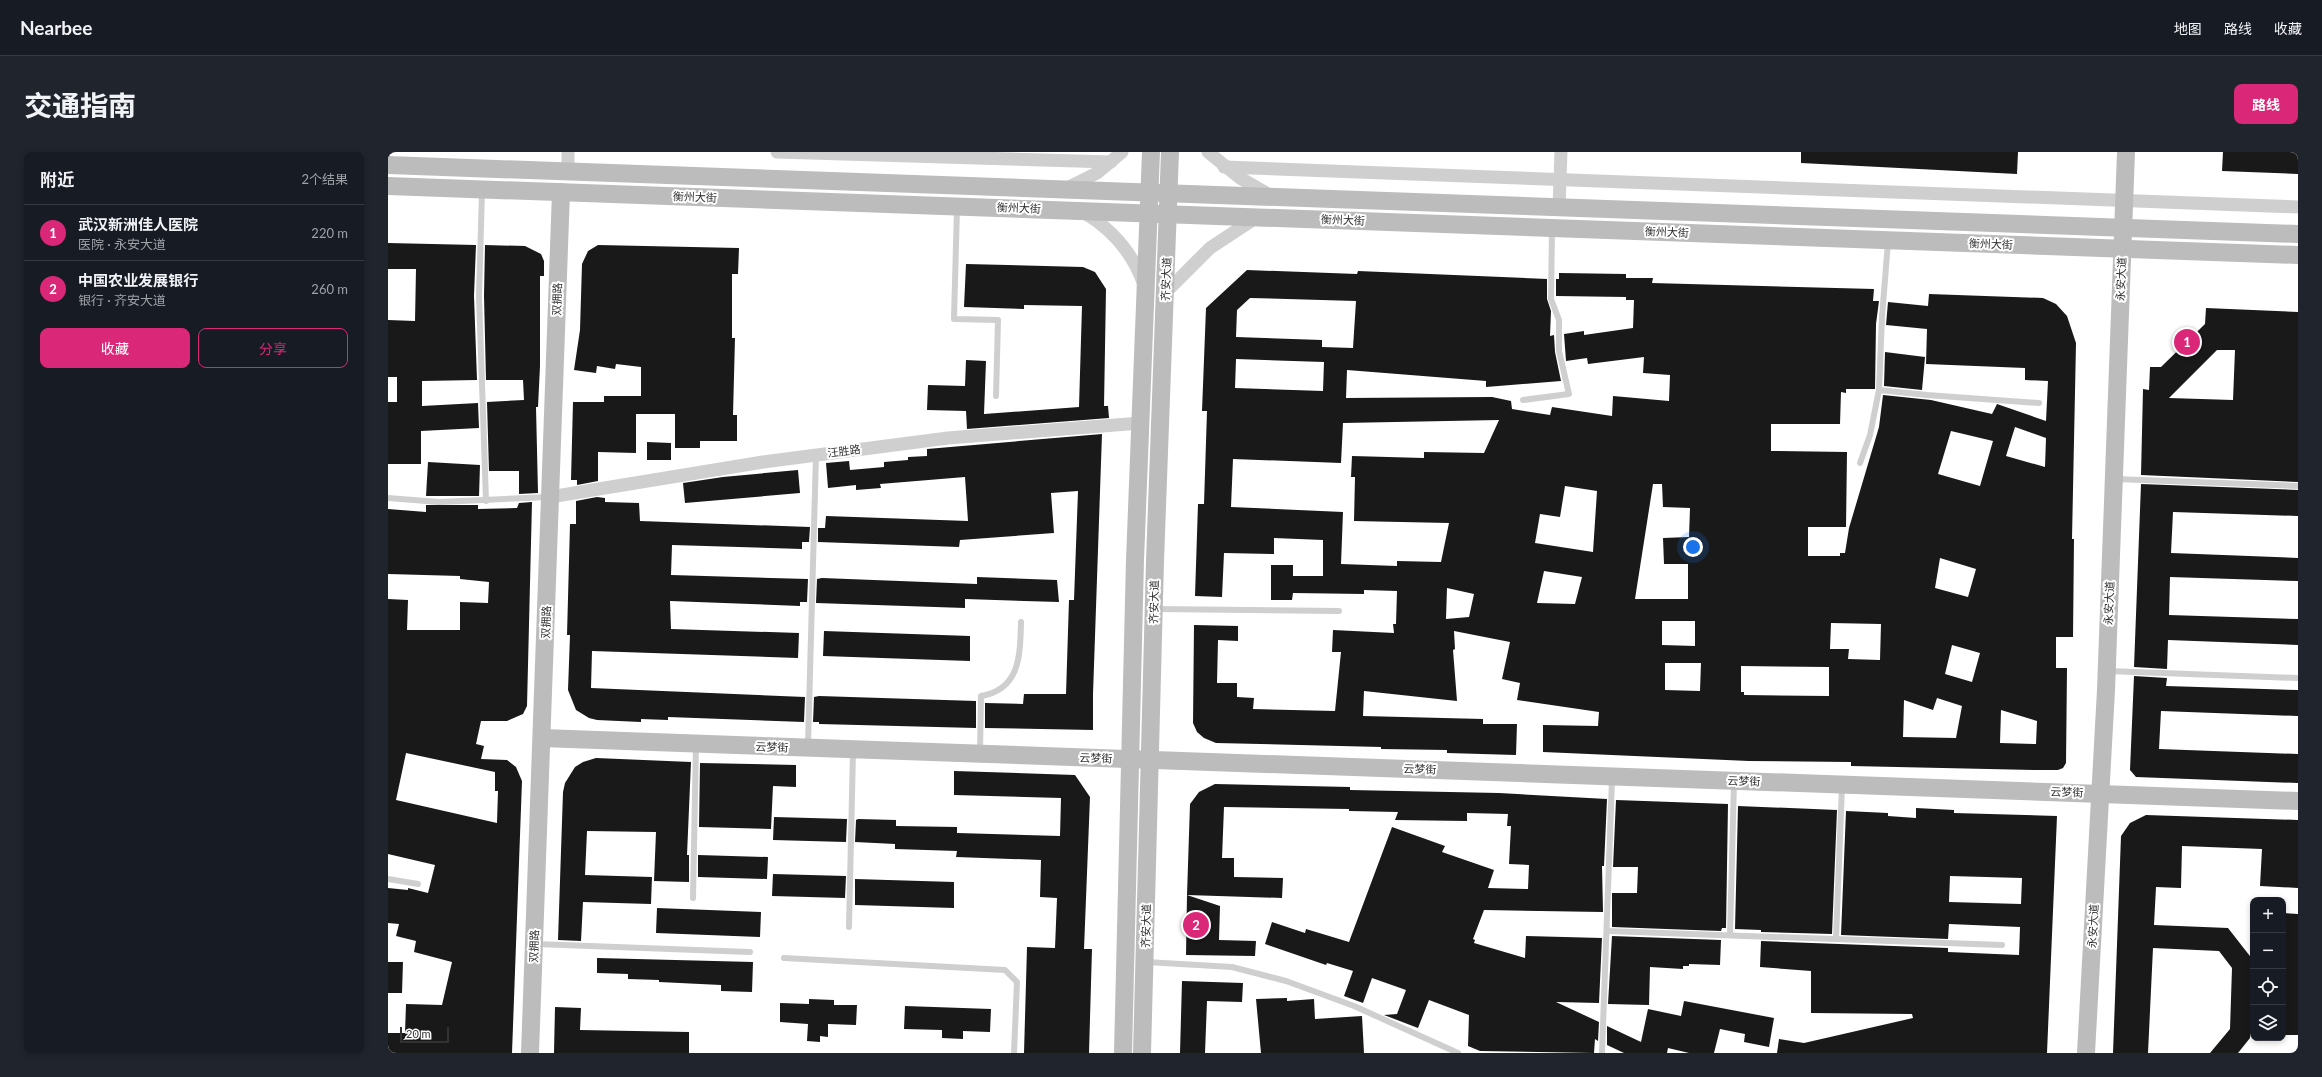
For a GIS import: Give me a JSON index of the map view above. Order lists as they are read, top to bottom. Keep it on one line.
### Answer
{"streets":{"main road":["衡州大街","齐安大道","永安大道","双拥路","云梦街"],"street":["汪胜路"]},"crossings":[["衡州大街","齐安大道"],["衡州大街","永安大道"],["衡州大街","双拥路"],["齐安大道","汪胜路"],["齐安大道","云梦街"],["永安大道","云梦街"],["双拥路","汪胜路"],["双拥路","云梦街"]],"scale_bar":"20 m","page":{"header":"Nearbee","nav":["地图","路线","收藏"],"title":"交通指南","buttons":["路线",["收藏","分享"]],"heading":["附近","2个结果"],"list":[{"mark":"1","name":"武汉新洲佳人医院","note":"医院 · 永安大道","value":"220 m"},{"mark":"2","name":"中国农业发展银行","note":"银行 · 齐安大道","value":"260 m"}],"pins":["1","2"],"map_buttons":["+","−"],"scale":"20 m"}}
